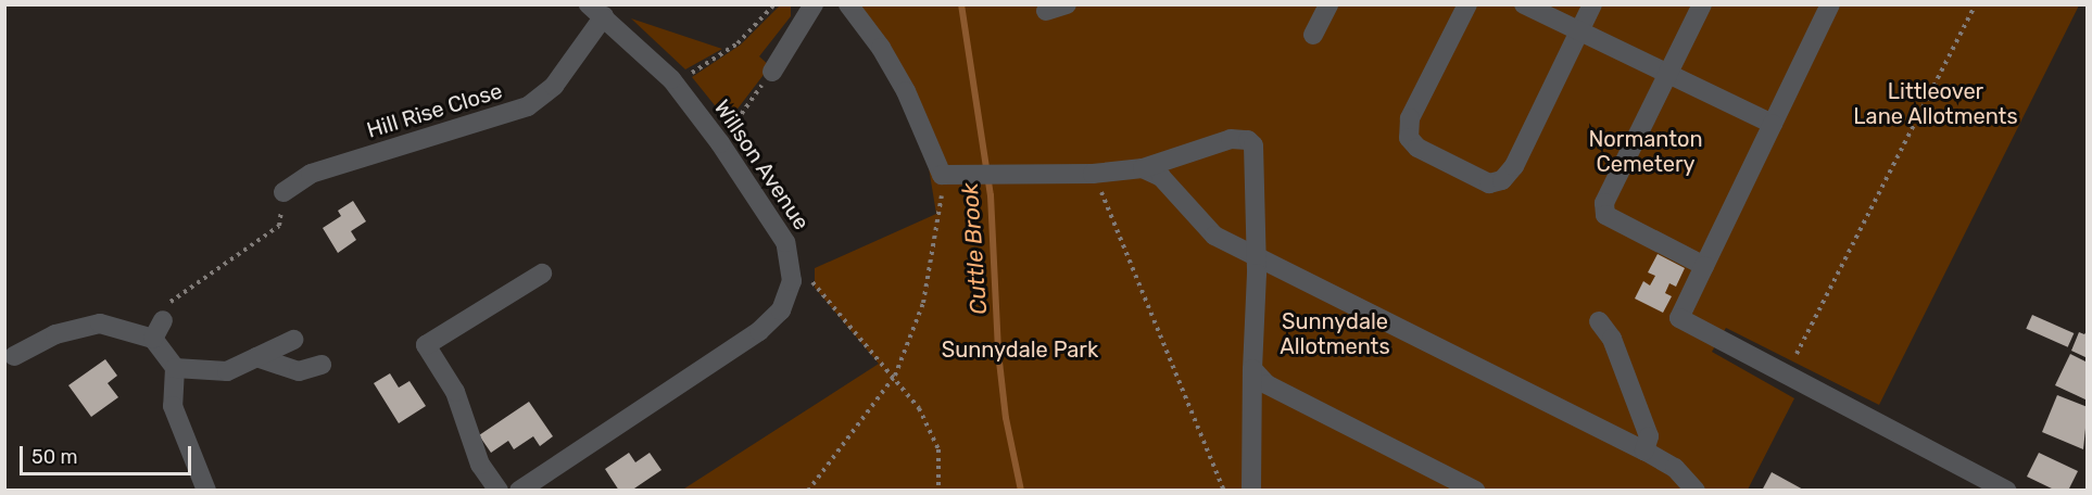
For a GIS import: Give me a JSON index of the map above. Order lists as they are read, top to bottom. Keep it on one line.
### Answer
{"streets":{"street":["Hill Rise Close","Willson Avenue"]},"crossings":[["Hill Rise Close","Willson Avenue"]],"water":["Cuttle Brook"],"parks":["Littleover Lane Allotments","Normanton Cemetery","Sunnydale Allotments","Sunnydale Park"],"scale_bar":"50 m"}
